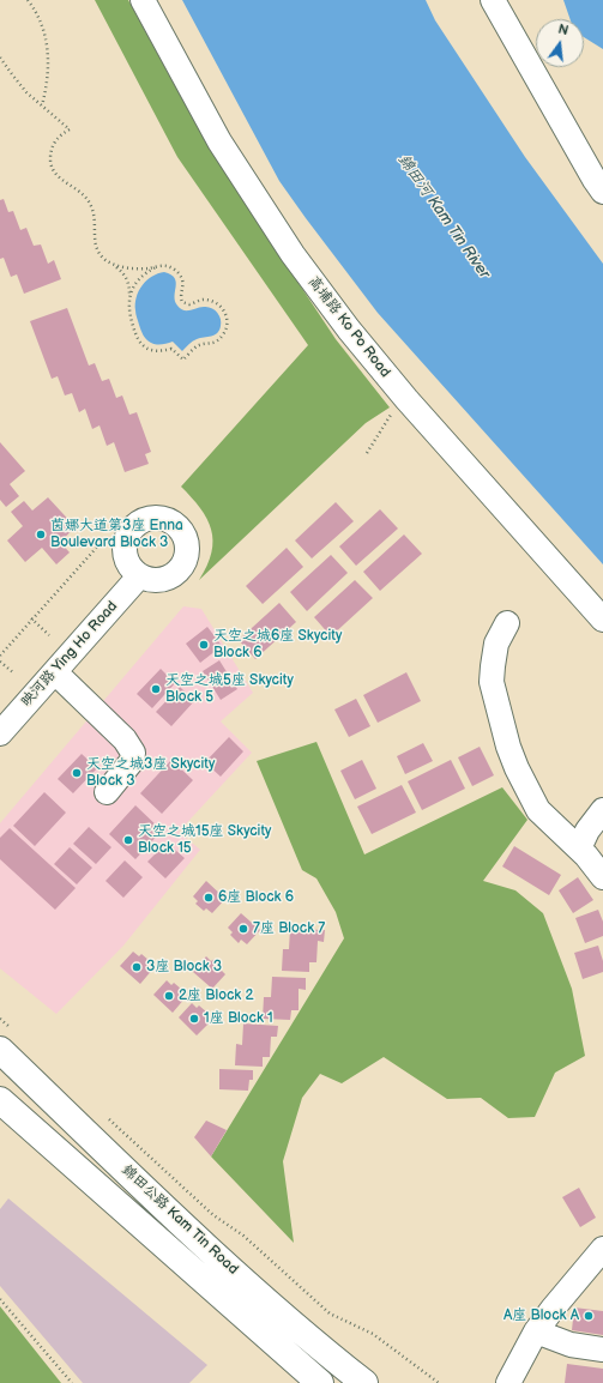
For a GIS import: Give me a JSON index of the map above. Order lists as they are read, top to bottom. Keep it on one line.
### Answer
{"streets":{"main road":["錦田公路 Kam Tin Road"],"street":["高埔路 Ko Po Road","映河路 Ying Ho Road"]},"water":["錦田河 Kam Tin River"],"places":["茵娜大道第3座 Enna Boulevard Block 3","天空之城6座 Skycity Block 6","天空之城5座 Skycity Block 5","天空之城3座 Skycity Block 3","天空之城15座 Skycity Block 15","6座 Block 6","7座 Block 7","3座 Block 3","2座 Block 2","1座 Block 1","A座 Block A"],"north":"top"}
